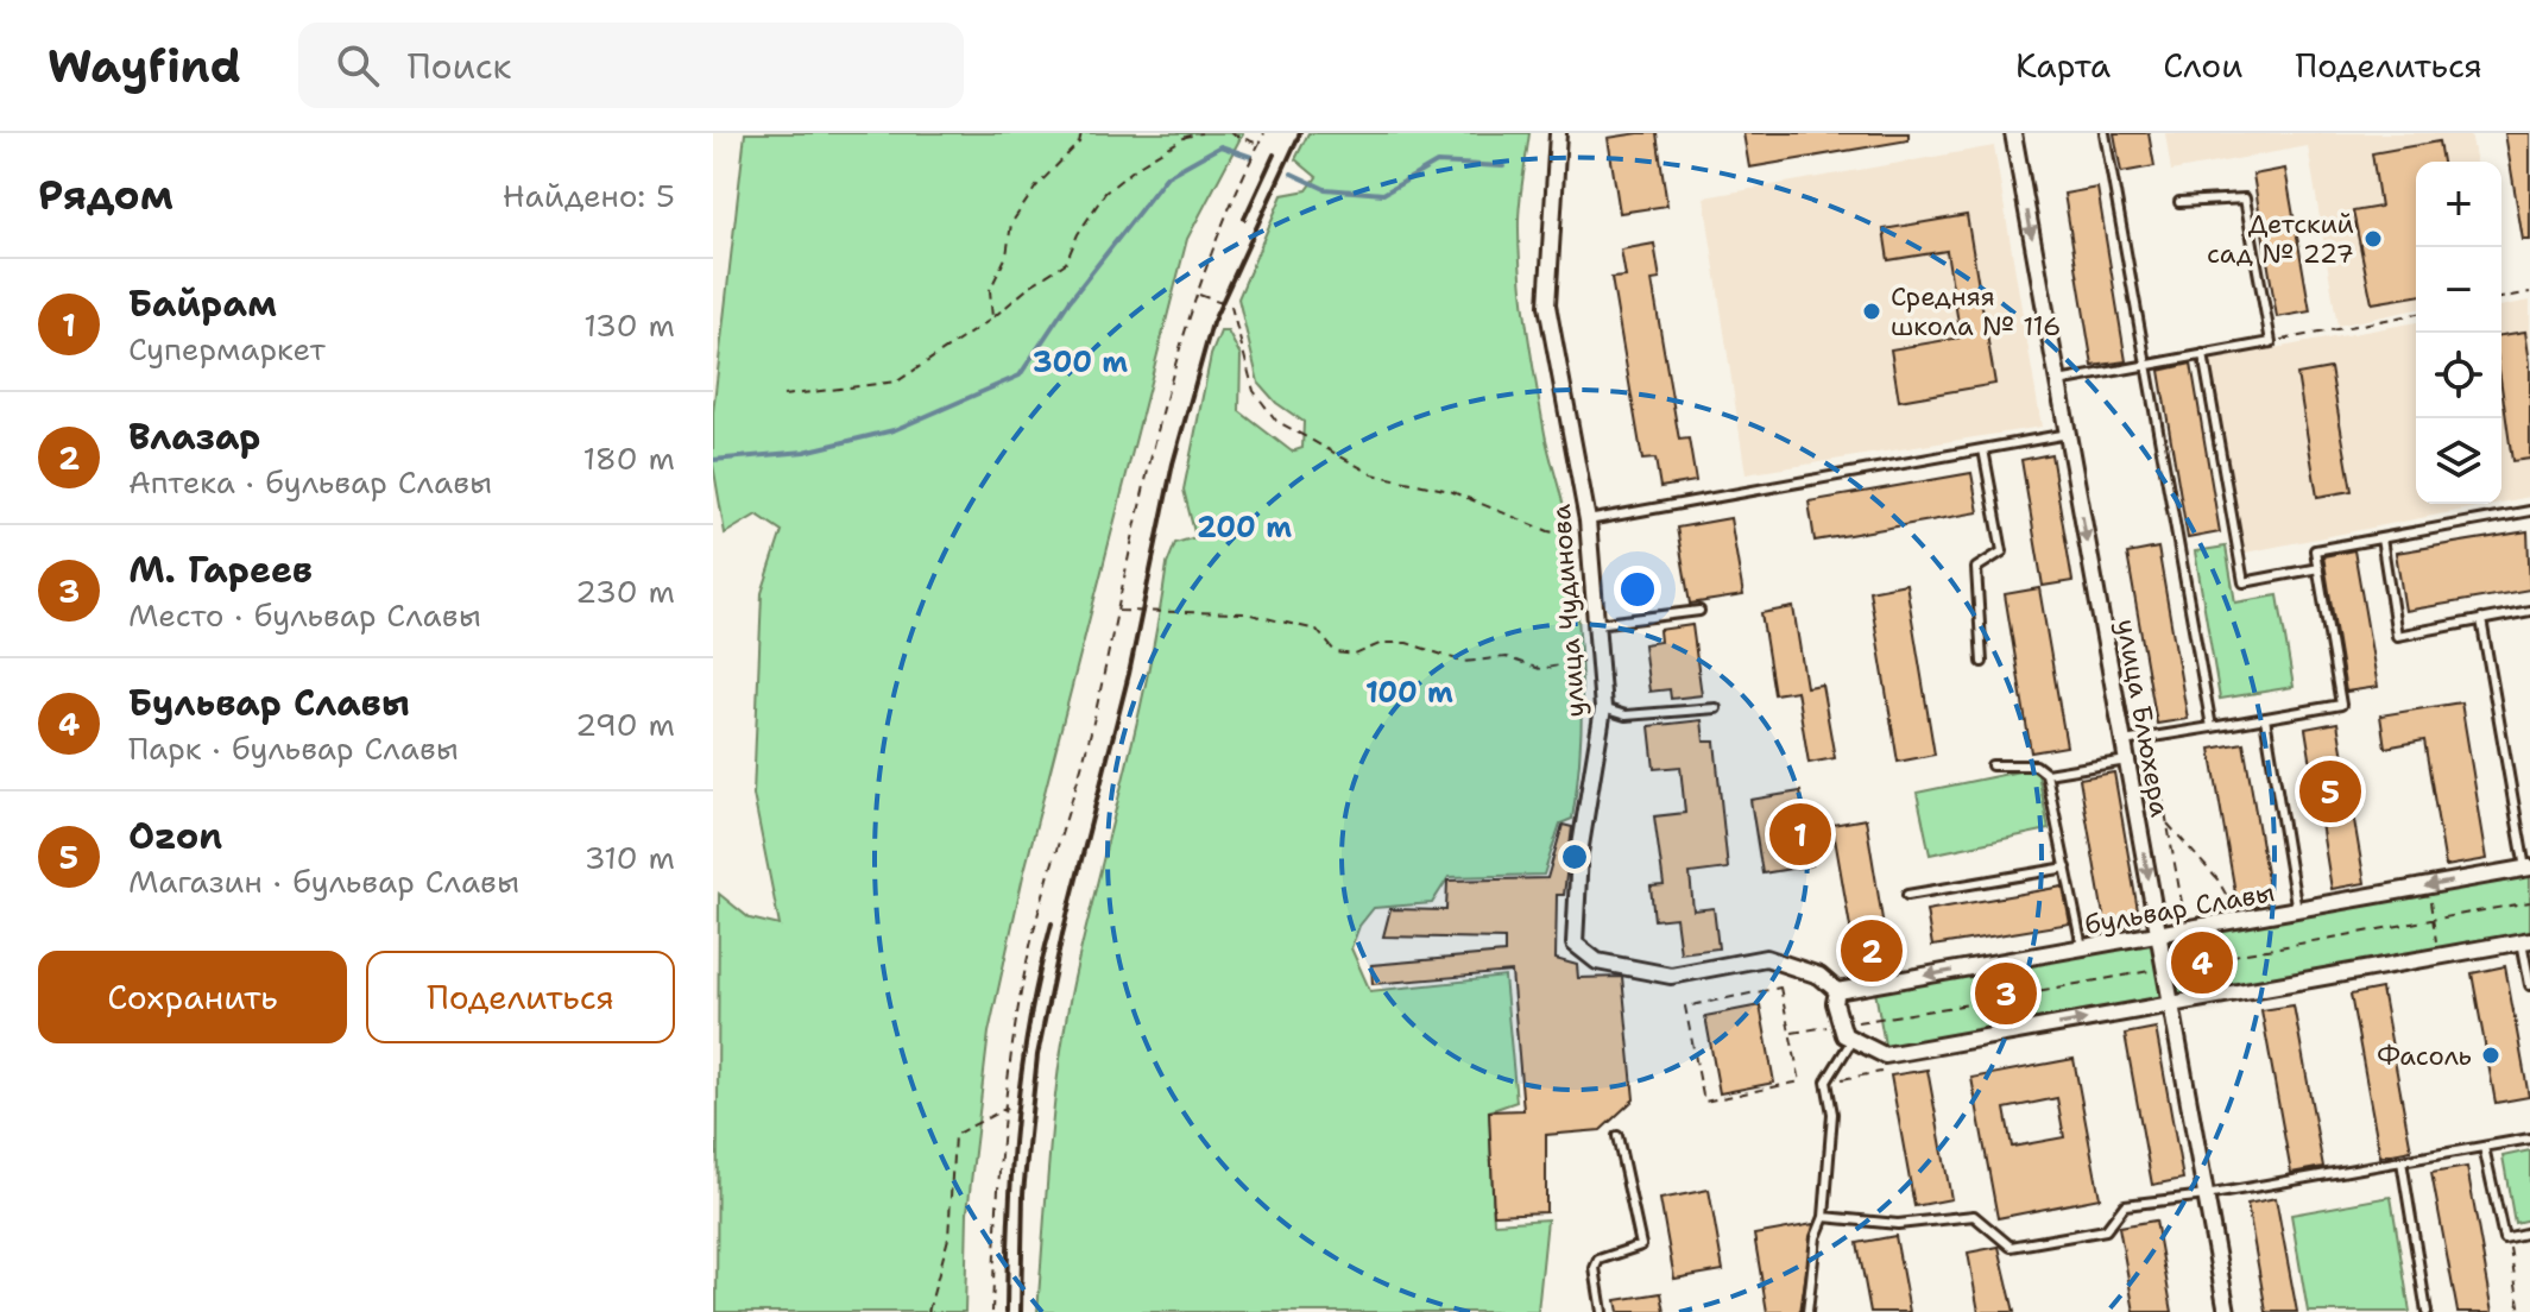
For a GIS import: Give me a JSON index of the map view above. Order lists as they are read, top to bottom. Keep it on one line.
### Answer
{"streets":{"street":["улица Чудинова","улица Блюхера","бульвар Славы"]},"crossings":[["улица Чудинова","бульвар Славы"],["улица Блюхера","бульвар Славы"]],"one_way":["улица Блюхера"],"places":["Детский сад № 227","Средняя школа № 116","Фасоль"],"page":{"header":"Wayfind","search":"Поиск","nav":["Карта","Слои","Поделиться"],"heading":["Рядом","Найдено: 5"],"map_buttons":["+","−"],"list":[{"mark":"1","name":"Байрам","note":"Супермаркет","value":"130 m"},{"mark":"2","name":"Влазар","note":"Аптека · бульвар Славы","value":"180 m"},{"mark":"3","name":"М. Гареев","note":"Место · бульвар Славы","value":"230 m"},{"mark":"4","name":"Бульвар Славы","note":"Парк · бульвар Славы","value":"290 m"},{"mark":"5","name":"Ozon","note":"Магазин · бульвар Славы","value":"310 m"}],"pins":["5","1","2","4","3"],"buttons":["Сохранить","Поделиться"]},"rings":["300 m","200 m","100 m"]}
